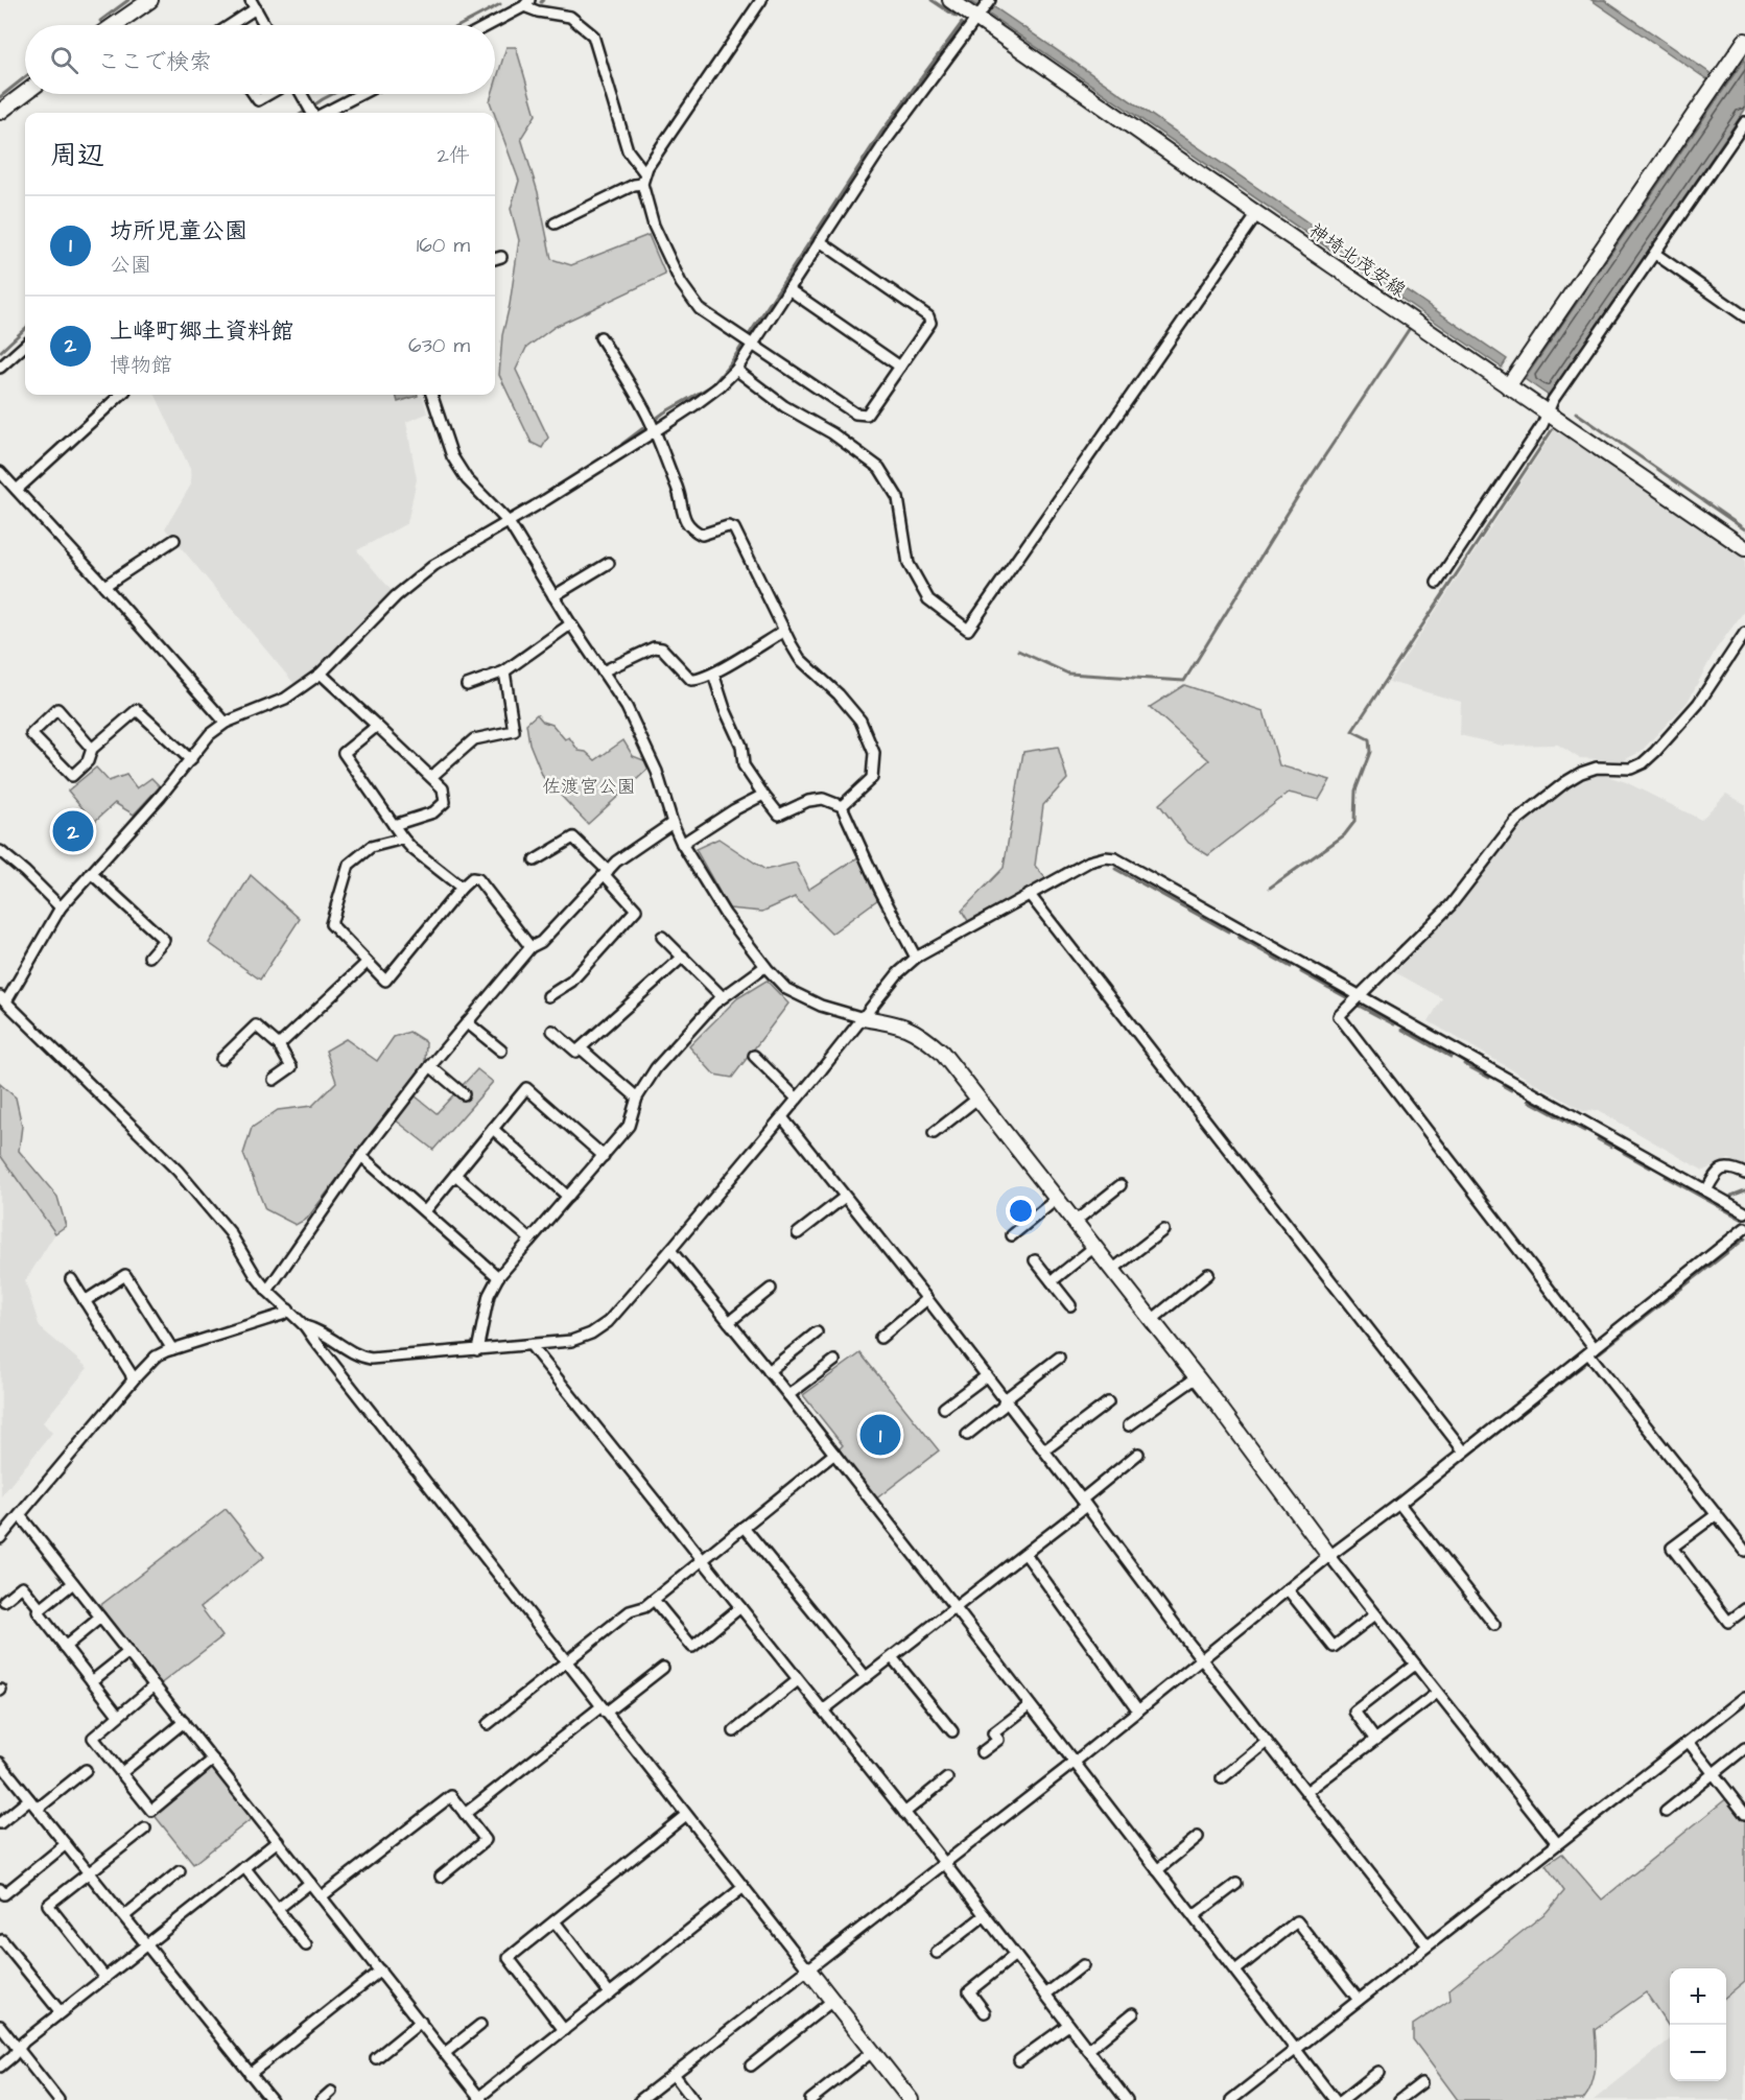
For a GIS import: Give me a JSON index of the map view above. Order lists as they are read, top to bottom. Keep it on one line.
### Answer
{"streets":{"street":["神埼北茂安線"]},"parks":["佐渡宮公園"],"page":{"search":"ここで検索","heading":["周辺","2件"],"list":[{"mark":"1","name":"坊所児童公園","note":"公園","value":"160 m"},{"mark":"2","name":"上峰町郷土資料館","note":"博物館","value":"630 m"}],"pins":["2","1"],"map_buttons":["+","−"]}}
